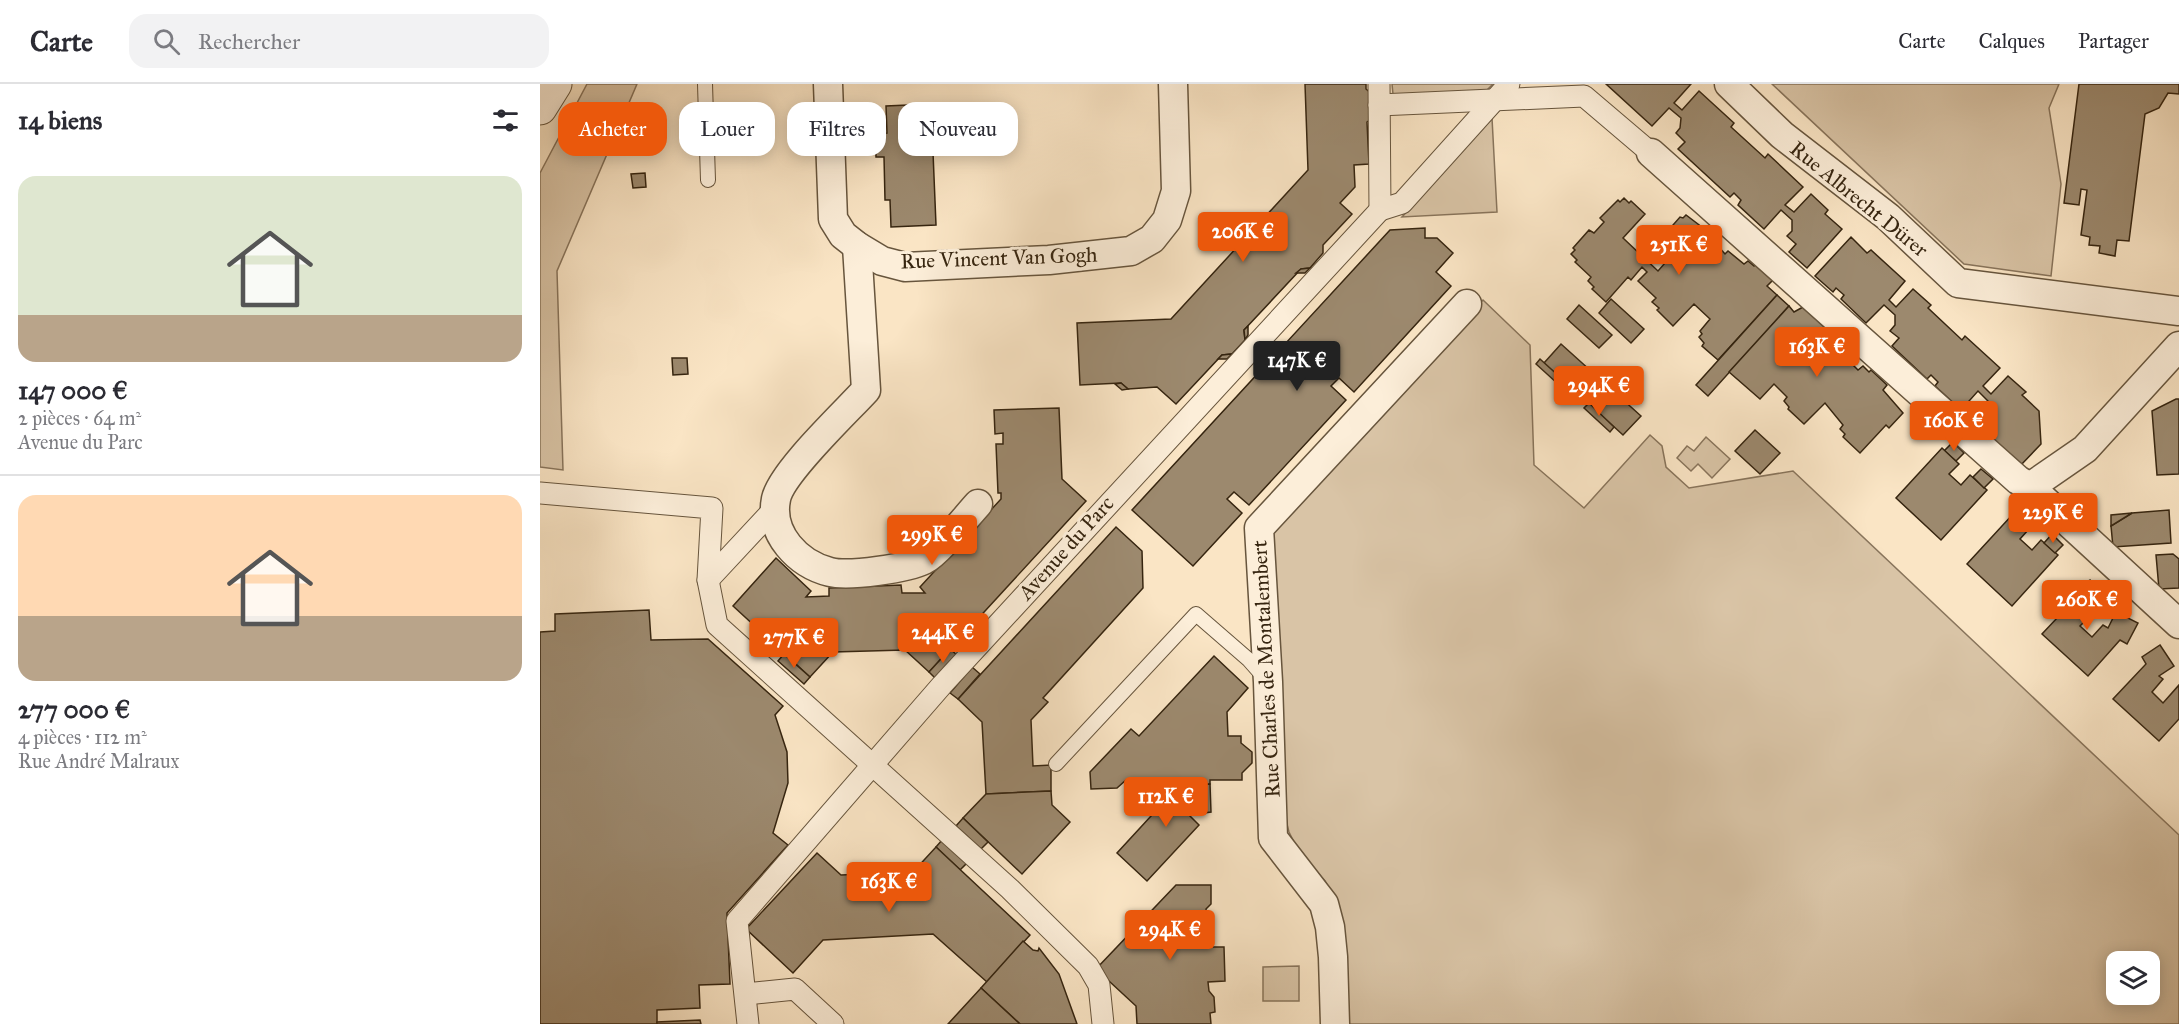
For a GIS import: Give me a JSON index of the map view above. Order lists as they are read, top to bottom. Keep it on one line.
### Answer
{"streets":{"street":["Rue Albrecht Dürer","Rue Vincent Van Gogh","Avenue du Parc","Rue Charles de Montalembert"]},"page":{"header":"Carte","search":"Rechercher","nav":["Carte","Calques","Partager"],"heading":"14 biens","chip":["Acheter","Louer","Filtres","Nouveau"],"list":[{"name":"147 000 €","note":"2 pièces · 64 m² · Avenue du Parc"},{"name":"277 000 €","note":"4 pièces · 112 m² · Rue André Malraux"}],"price":["206K €","251K €","163K €","147K €","294K €","160K €","229K €","299K €","260K €","244K €","277K €","112K €","163K €","294K €"]}}
